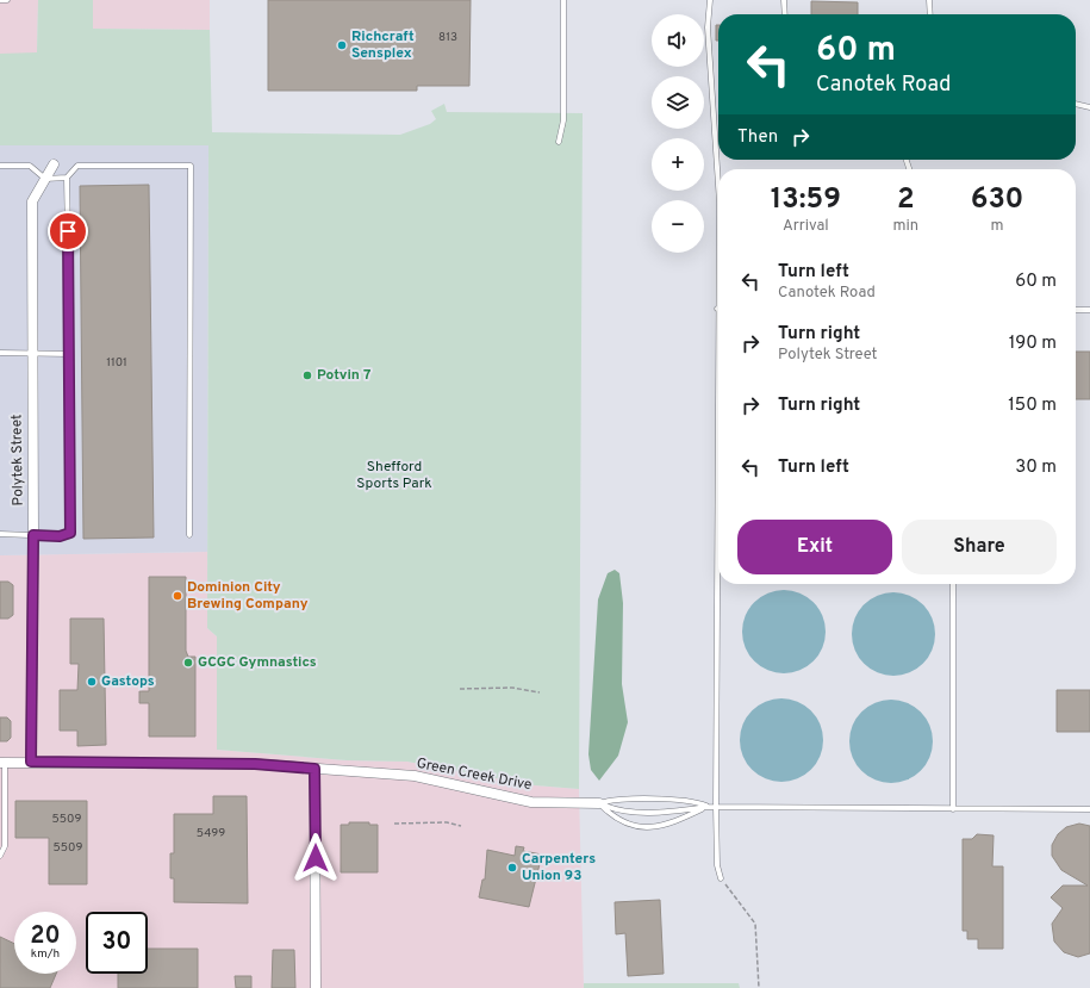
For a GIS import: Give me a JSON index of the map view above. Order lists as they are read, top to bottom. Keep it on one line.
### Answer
{"streets":{"street":["Polytek Street","Green Creek Drive"]},"crossings":[["Polytek Street","Green Creek Drive"]],"parks":["Shefford Sports Park"],"places":["Richcraft Sensplex","Potvin 7","Dominion City Brewing Company","GCGC Gymnastics","Gastops","Carpenters Union 93"],"house_numbers":["813","1101","5509","5499","5509"],"page":{"map_buttons":["+","−"],"turn":["60 m","Canotek Road"],"then":"Then","eta":["13:59","Arrival","2","min","630","m"],"list":[{"name":"Turn left","note":"Canotek Road","value":"60 m"},{"name":"Turn right","note":"Polytek Street","value":"190 m"},{"name":"Turn right","value":"150 m"},{"name":"Turn left","value":"30 m"}],"buttons":["Exit","Share"],"speed":"20 km/h","limit":"30"}}
